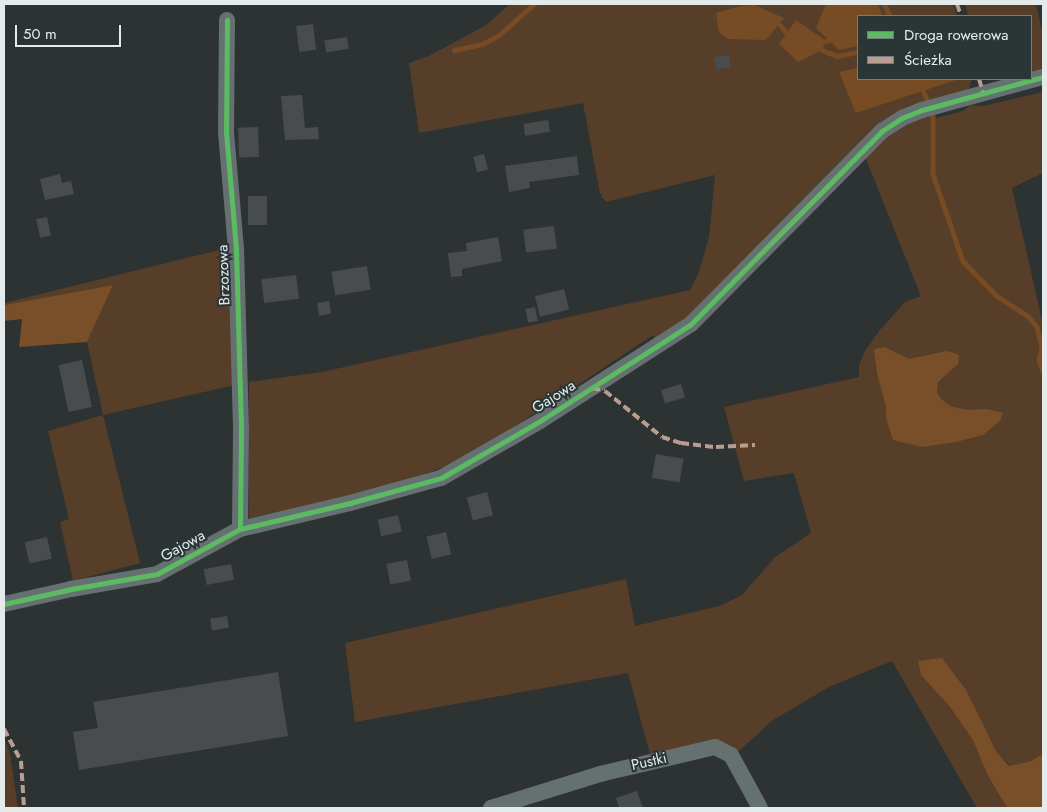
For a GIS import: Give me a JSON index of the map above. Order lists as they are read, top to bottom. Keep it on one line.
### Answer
{"streets":{"street":["Brzozowa","Gajowa","Pustki"]},"crossings":[["Brzozowa","Gajowa"]],"legend":["Droga rowerowa","Ścieżka"],"scale_bar":"50 m"}
